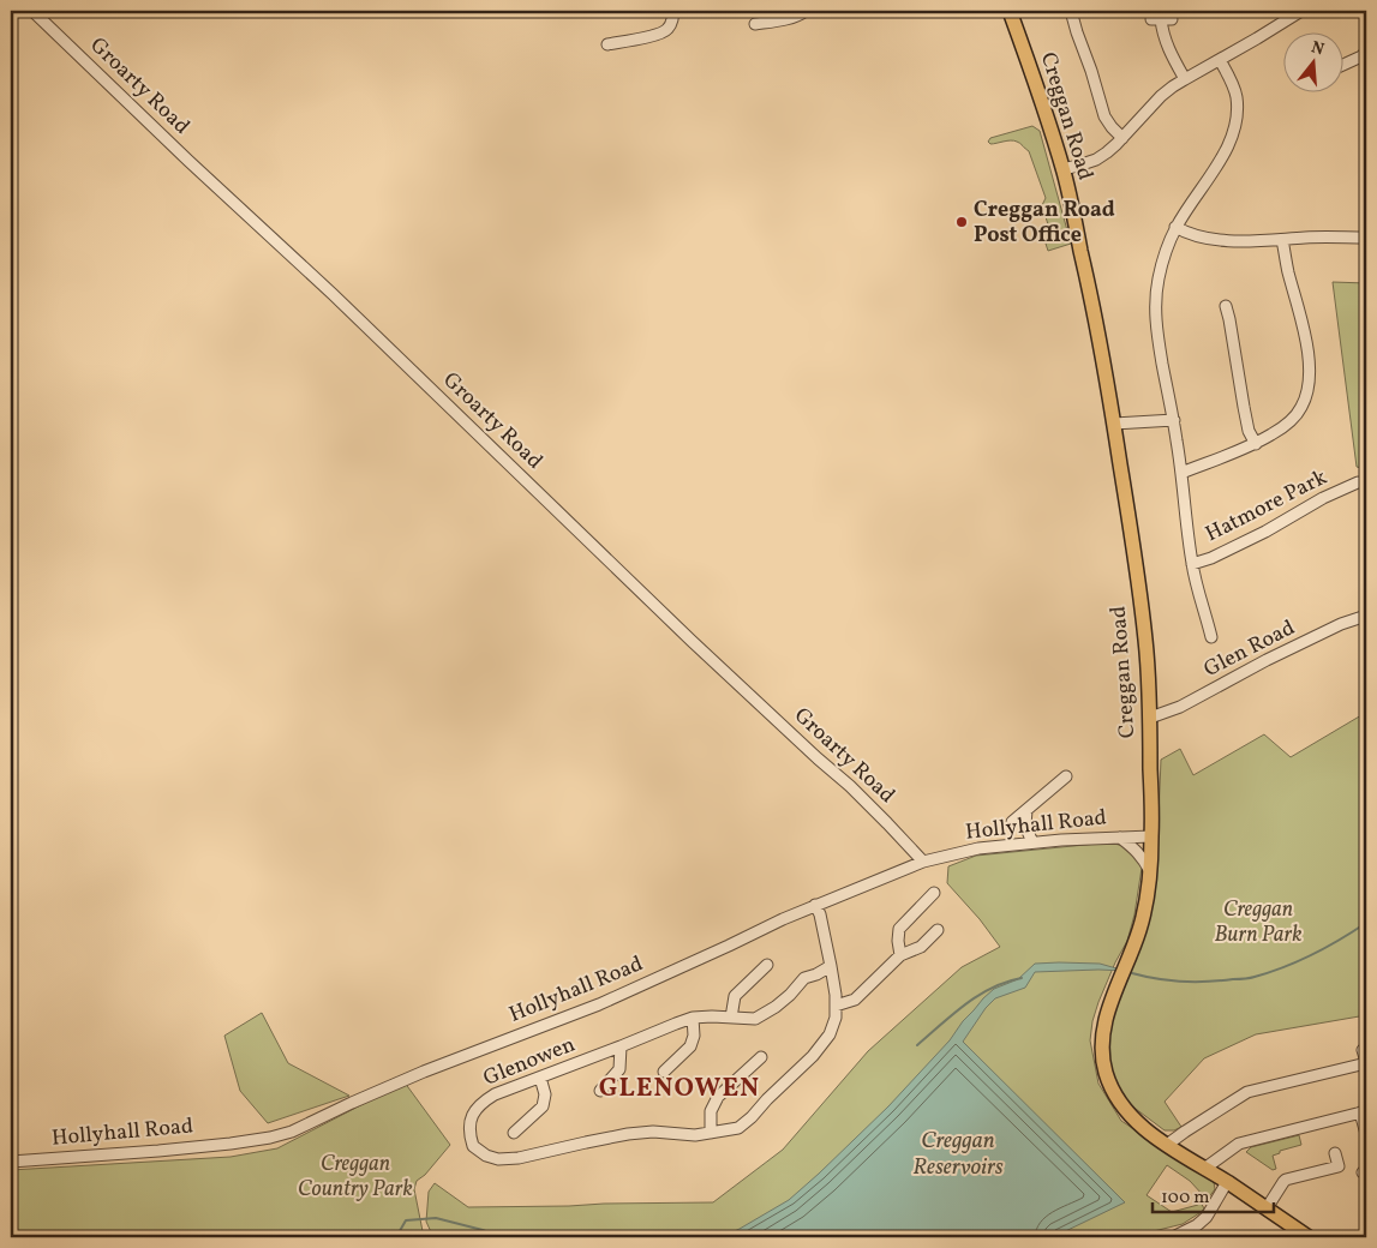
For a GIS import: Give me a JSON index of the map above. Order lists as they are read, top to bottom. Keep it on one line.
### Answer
{"streets":{"main road":["Creggan Road"],"street":["Groarty Road","Hatmore Park","Glen Road","Hollyhall Road","Glenowen"]},"crossings":[["Groarty Road","Hollyhall Road"],["Creggan Road","Glen Road"],["Creggan Road","Hollyhall Road"],["Hollyhall Road","Glenowen"]],"districts":["GLENOWEN"],"water":["Creggan Reservoirs"],"parks":["Creggan Burn Park","Creggan Country Park"],"places":["Creggan Road Post Office"],"scale_bar":"100 m","north":"top"}
